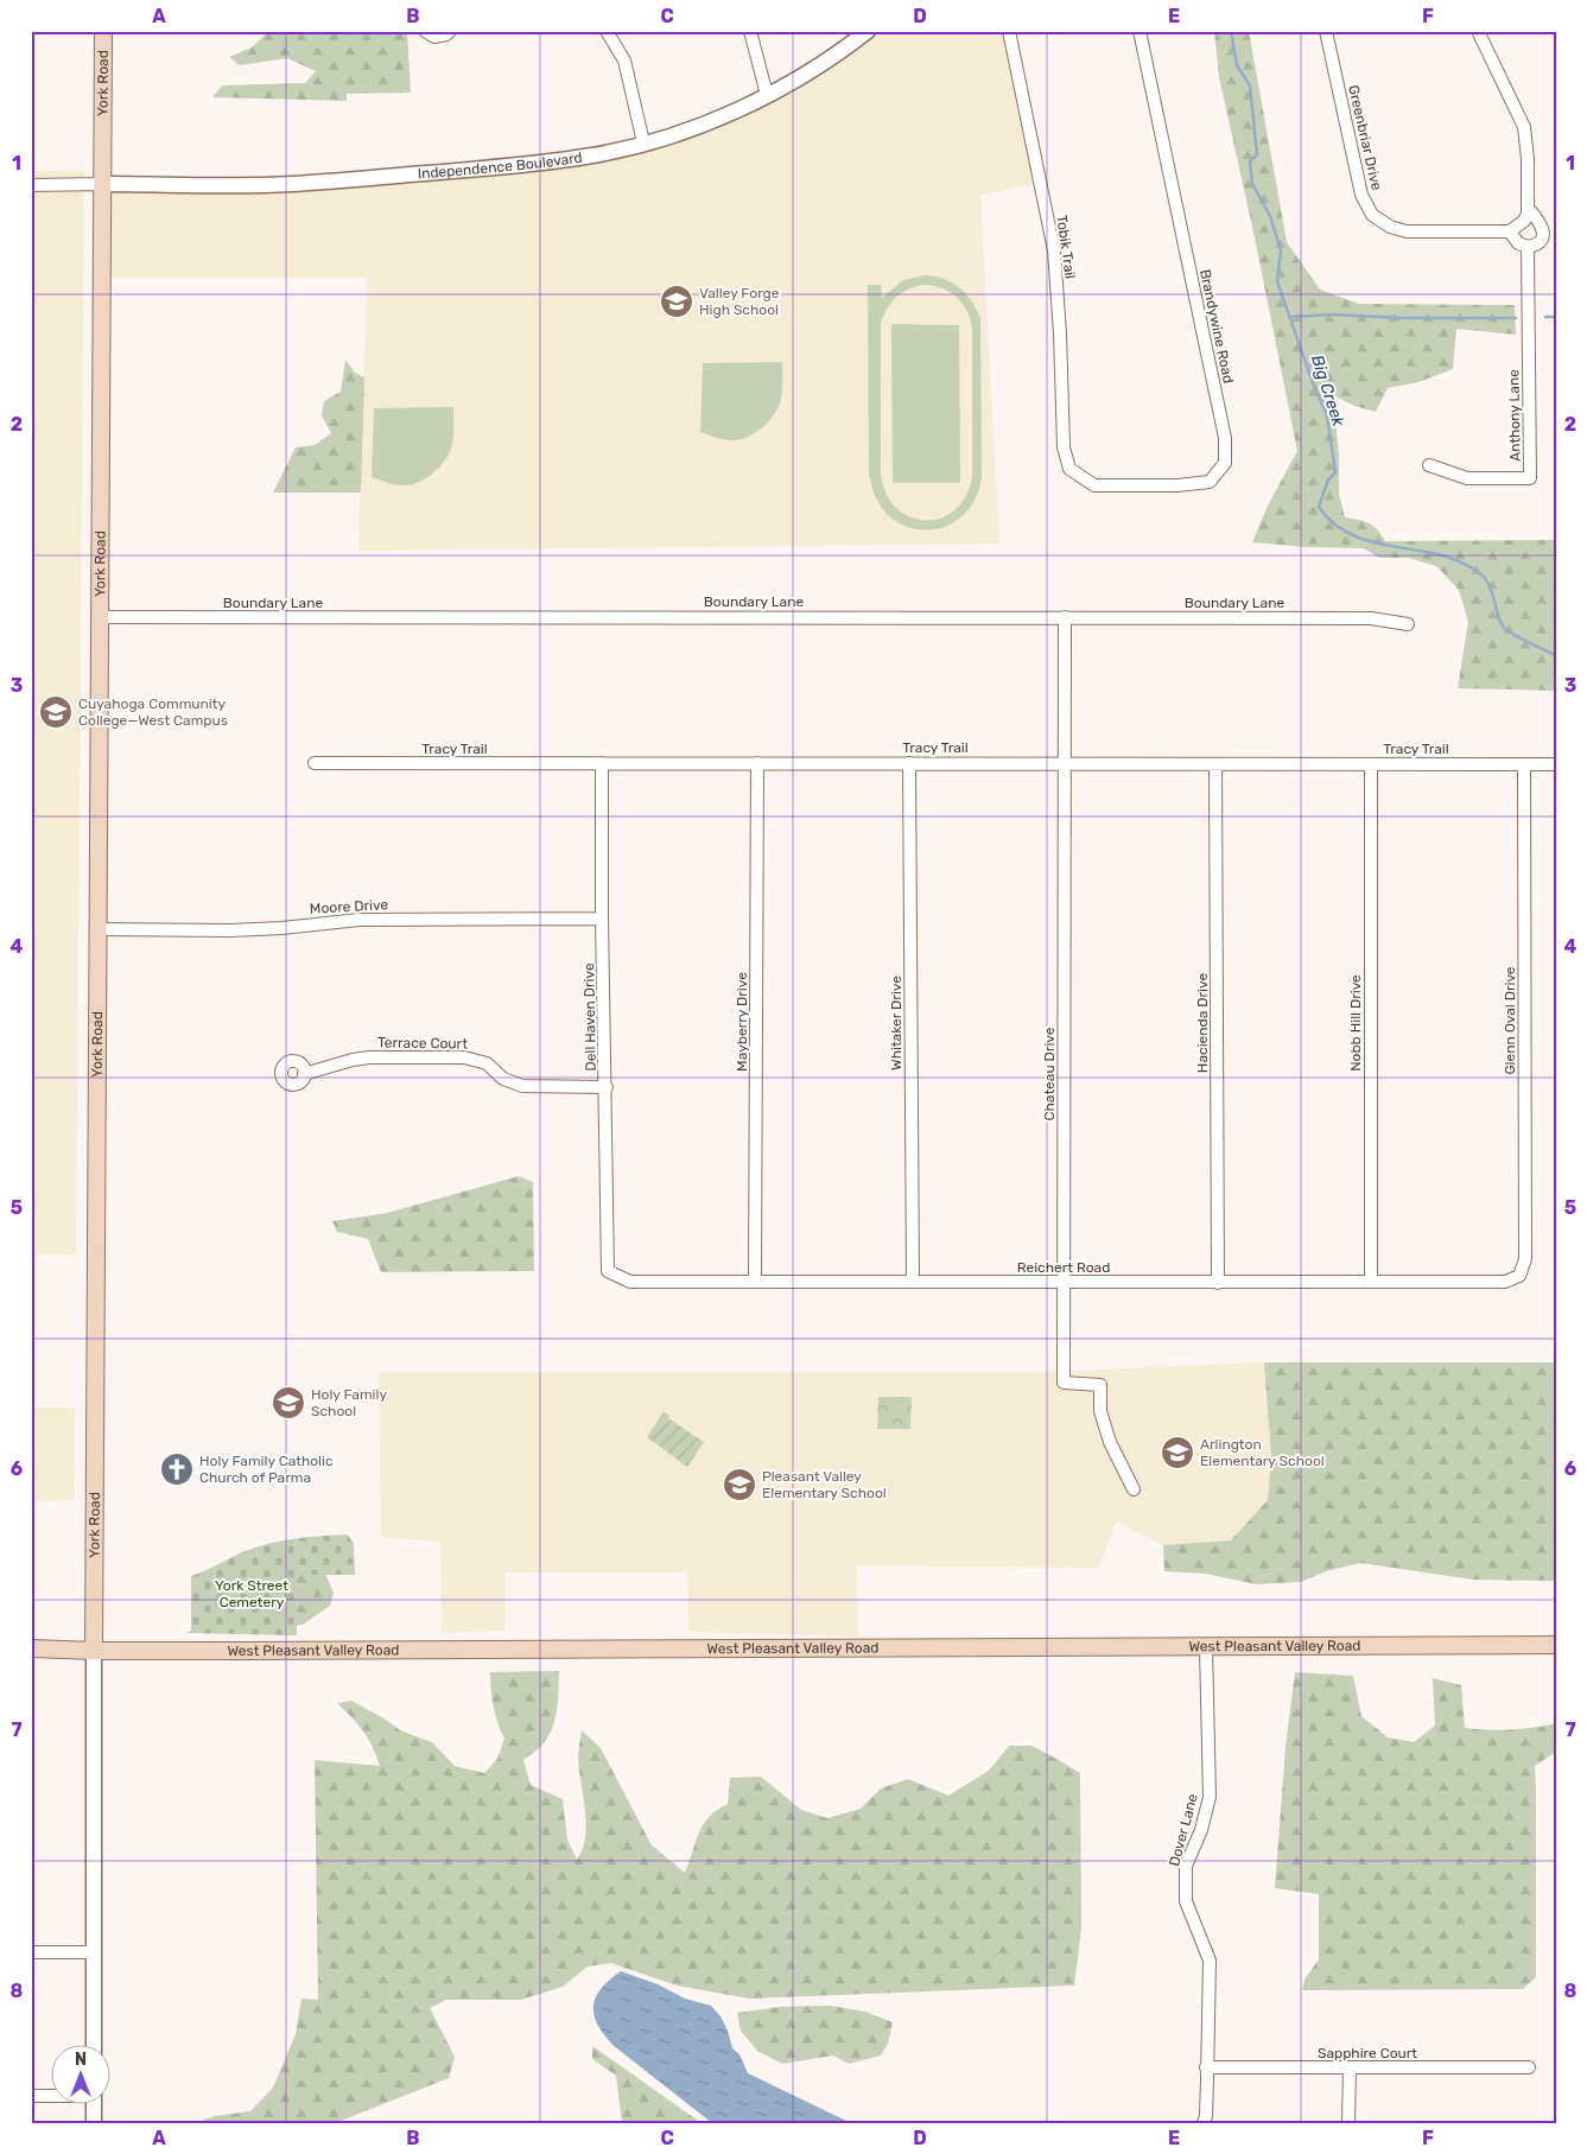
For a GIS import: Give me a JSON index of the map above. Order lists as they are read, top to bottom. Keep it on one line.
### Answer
{"streets":{"main road":["York Road","West Pleasant Valley Road"],"street":["Greenbriar Drive","Independence Boulevard","Tobik Trail","Brandywine Road","Anthony Lane","Boundary Lane","Tracy Trail","Moore Drive","Dell Haven Drive","Glenn Oval Drive","Mayberry Drive","Whitaker Drive","Hacienda Drive","Nobb Hill Drive","Terrace Court","Chateau Drive","Reichert Road","Dover Lane","Sapphire Court"]},"crossings":[["York Road","Independence Boulevard"],["York Road","Boundary Lane"],["York Road","Moore Drive"],["York Road","West Pleasant Valley Road"],["Tobik Trail","Brandywine Road"],["Boundary Lane","Chateau Drive"],["Tracy Trail","Dell Haven Drive"],["Tracy Trail","Glenn Oval Drive"],["Tracy Trail","Mayberry Drive"],["Tracy Trail","Whitaker Drive"],["Tracy Trail","Hacienda Drive"],["Tracy Trail","Nobb Hill Drive"],["Tracy Trail","Chateau Drive"],["Moore Drive","Dell Haven Drive"],["Dell Haven Drive","Terrace Court"],["Dell Haven Drive","Reichert Road"],["Glenn Oval Drive","Reichert Road"],["Mayberry Drive","Reichert Road"],["Whitaker Drive","Reichert Road"],["Hacienda Drive","Reichert Road"],["Nobb Hill Drive","Reichert Road"],["Chateau Drive","Reichert Road"],["West Pleasant Valley Road","Dover Lane"],["Dover Lane","Sapphire Court"]],"water":["Big Creek"],"parks":["York Street Cemetery"],"places":{"school or university":["Valley Forge High School","Cuyahoga Community College—West Campus","Holy Family School","Arlington Elementary School","Pleasant Valley Elementary School"],"church":["Holy Family Catholic Church of Parma"]},"north":"top","grid":{"columns":["A","B","C","D","E","F"],"rows":["1","2","3","4","5","6","7","8"]}}
